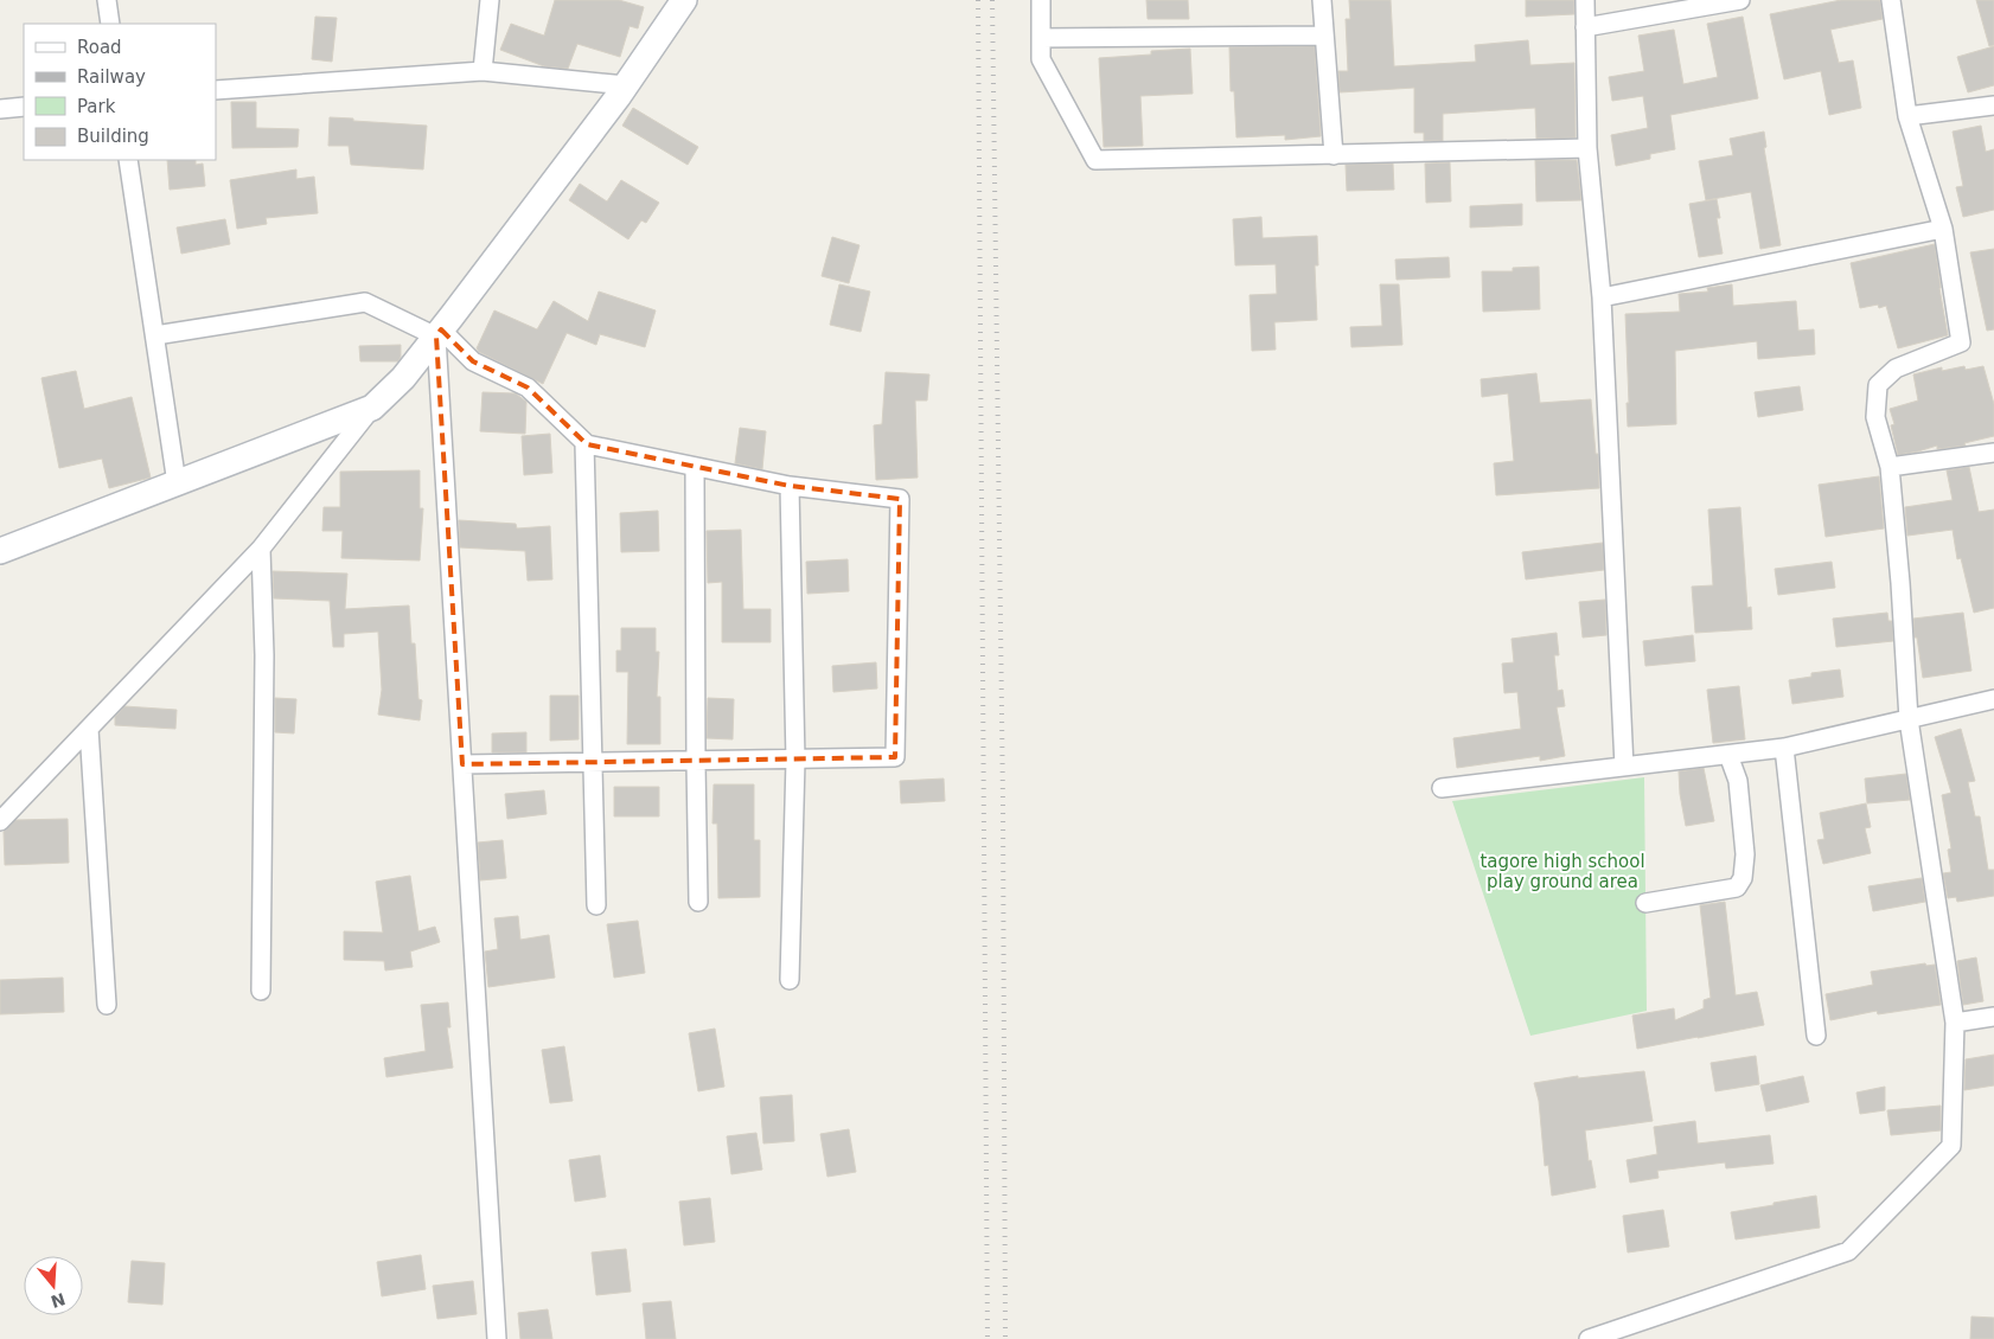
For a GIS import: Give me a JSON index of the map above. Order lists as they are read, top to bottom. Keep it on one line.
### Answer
{"parks":["tagore high school play ground area"],"legend":["Road","Railway","Park","Building"],"north":"bottom"}
